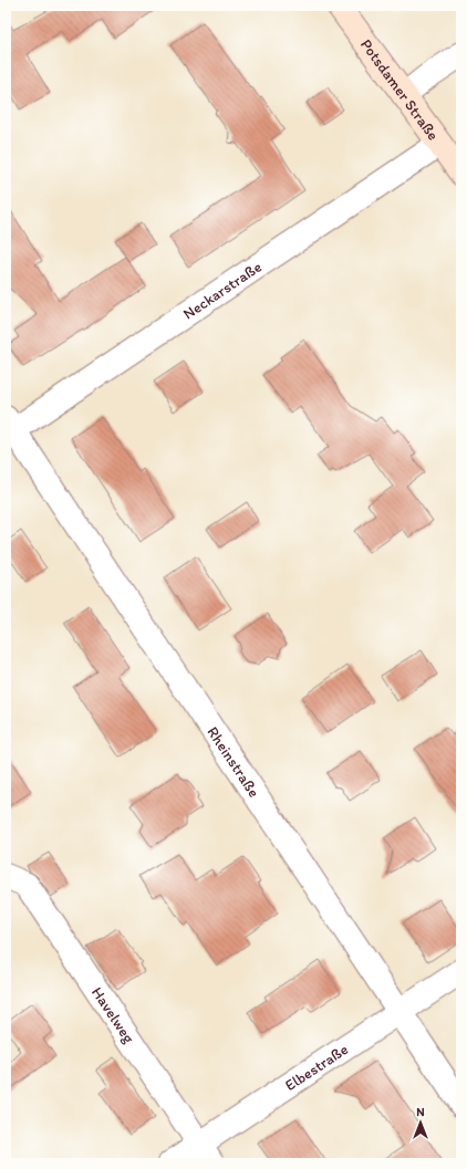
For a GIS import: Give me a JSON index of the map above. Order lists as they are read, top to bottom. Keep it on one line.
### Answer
{"streets":{"main road":["Potsdamer Straße"],"street":["Neckarstraße","Rheinstraße","Havelweg","Elbestraße"]},"crossings":[["Potsdamer Straße","Neckarstraße"],["Neckarstraße","Rheinstraße"],["Rheinstraße","Elbestraße"],["Havelweg","Elbestraße"]],"north":"top"}
